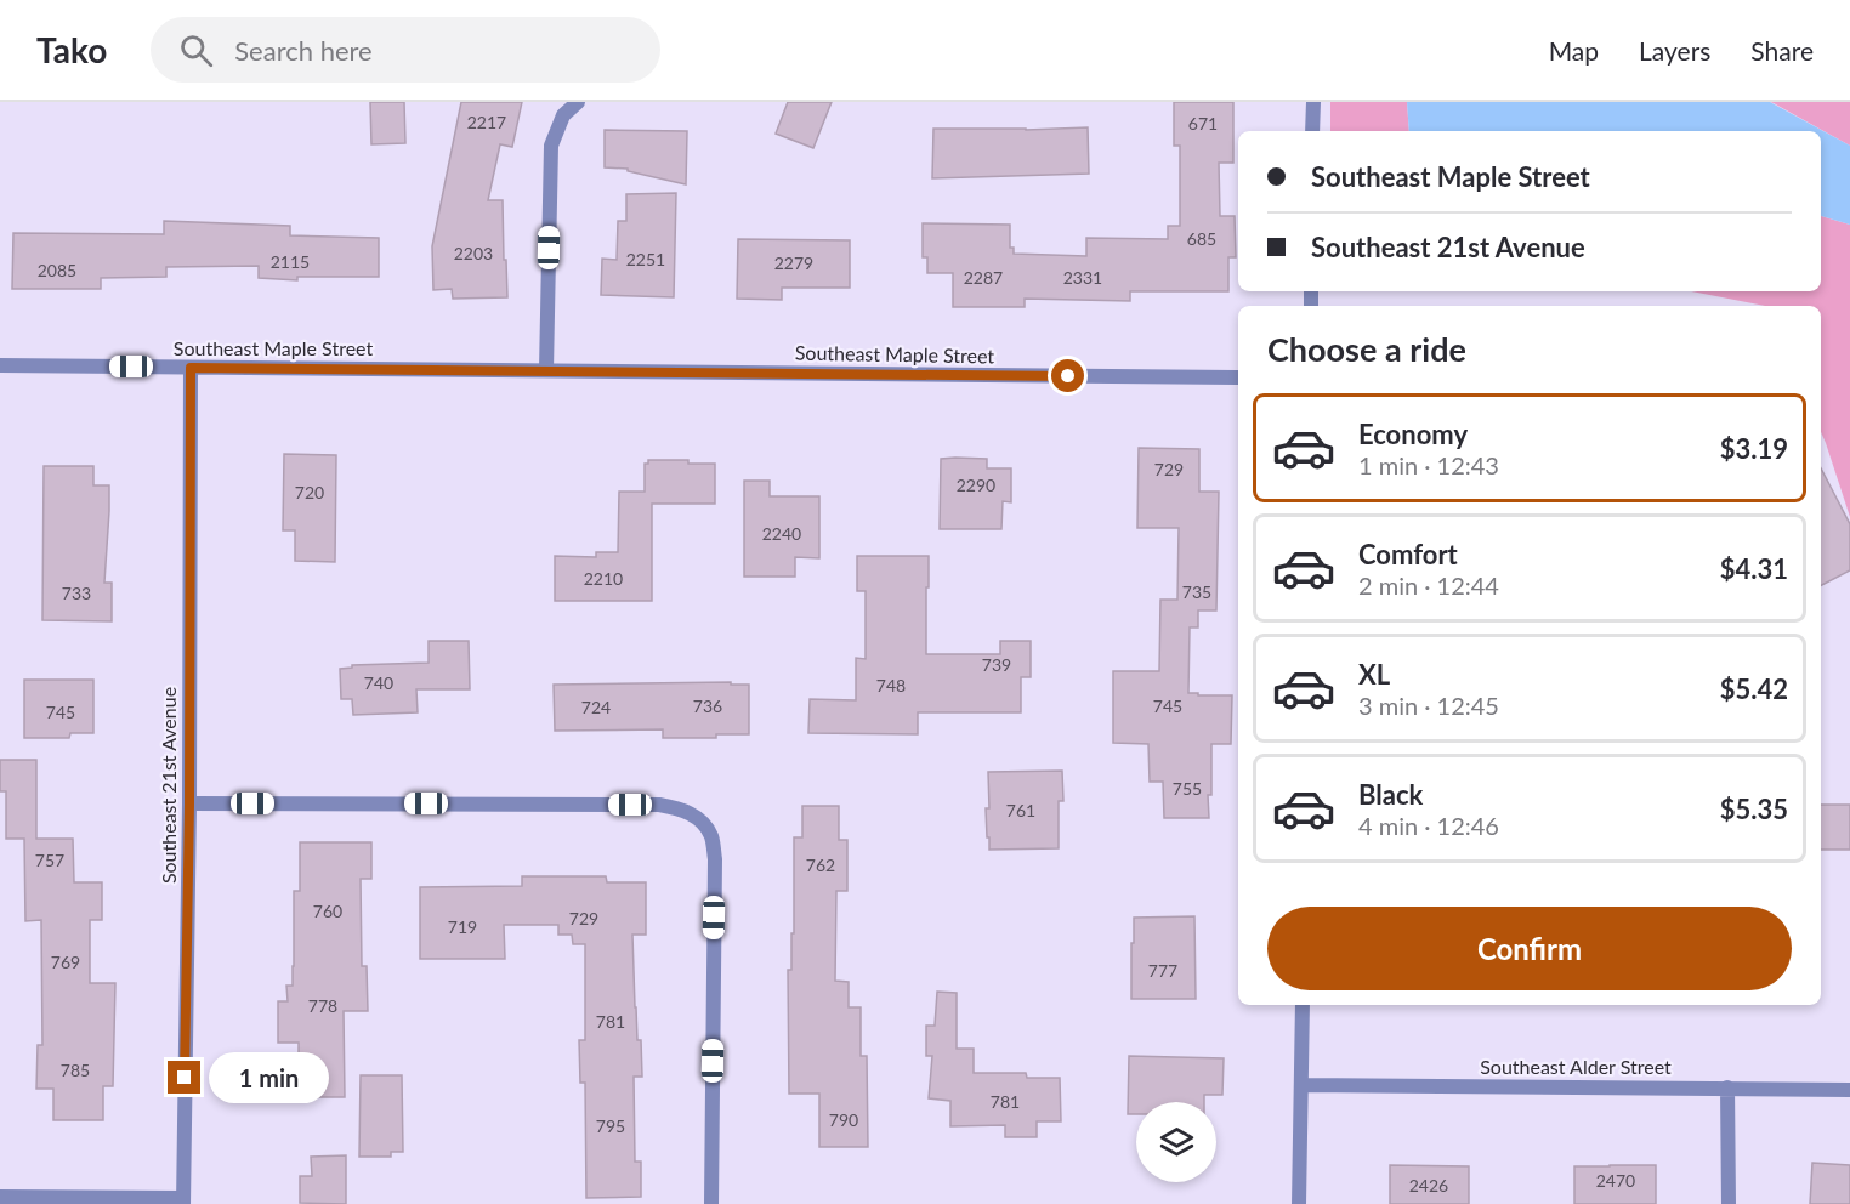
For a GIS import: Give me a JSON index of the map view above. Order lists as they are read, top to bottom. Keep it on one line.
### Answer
{"streets":{"street":["Southeast Maple Street","Southeast 21st Avenue","Southeast Alder Street"]},"crossings":[["Southeast Maple Street","Southeast 21st Avenue"]],"house_numbers":["2217","671","685","2203","2251","2115","2279","2085","2287","2331","729","2290","720","2240","2210","735","733","739","740","748","736","745","724","745","755","761","757","762","760","729","719","769","777","778","781","785","781","790","795","2470","2426"],"page":{"header":"Tako","search":"Search here","nav":["Map","Layers","Share"],"banner":["Southeast Maple Street","Southeast 21st Avenue"],"heading":"Choose a ride","list":[{"name":"Economy","note":"1 min · 12:43","value":"$3.19"},{"name":"Comfort","note":"2 min · 12:44","value":"$4.31"},{"name":"XL","note":"3 min · 12:45","value":"$5.42"},{"name":"Black","note":"4 min · 12:46","value":"$5.35"}],"buttons":"Confirm","bubble":"1 min"}}
